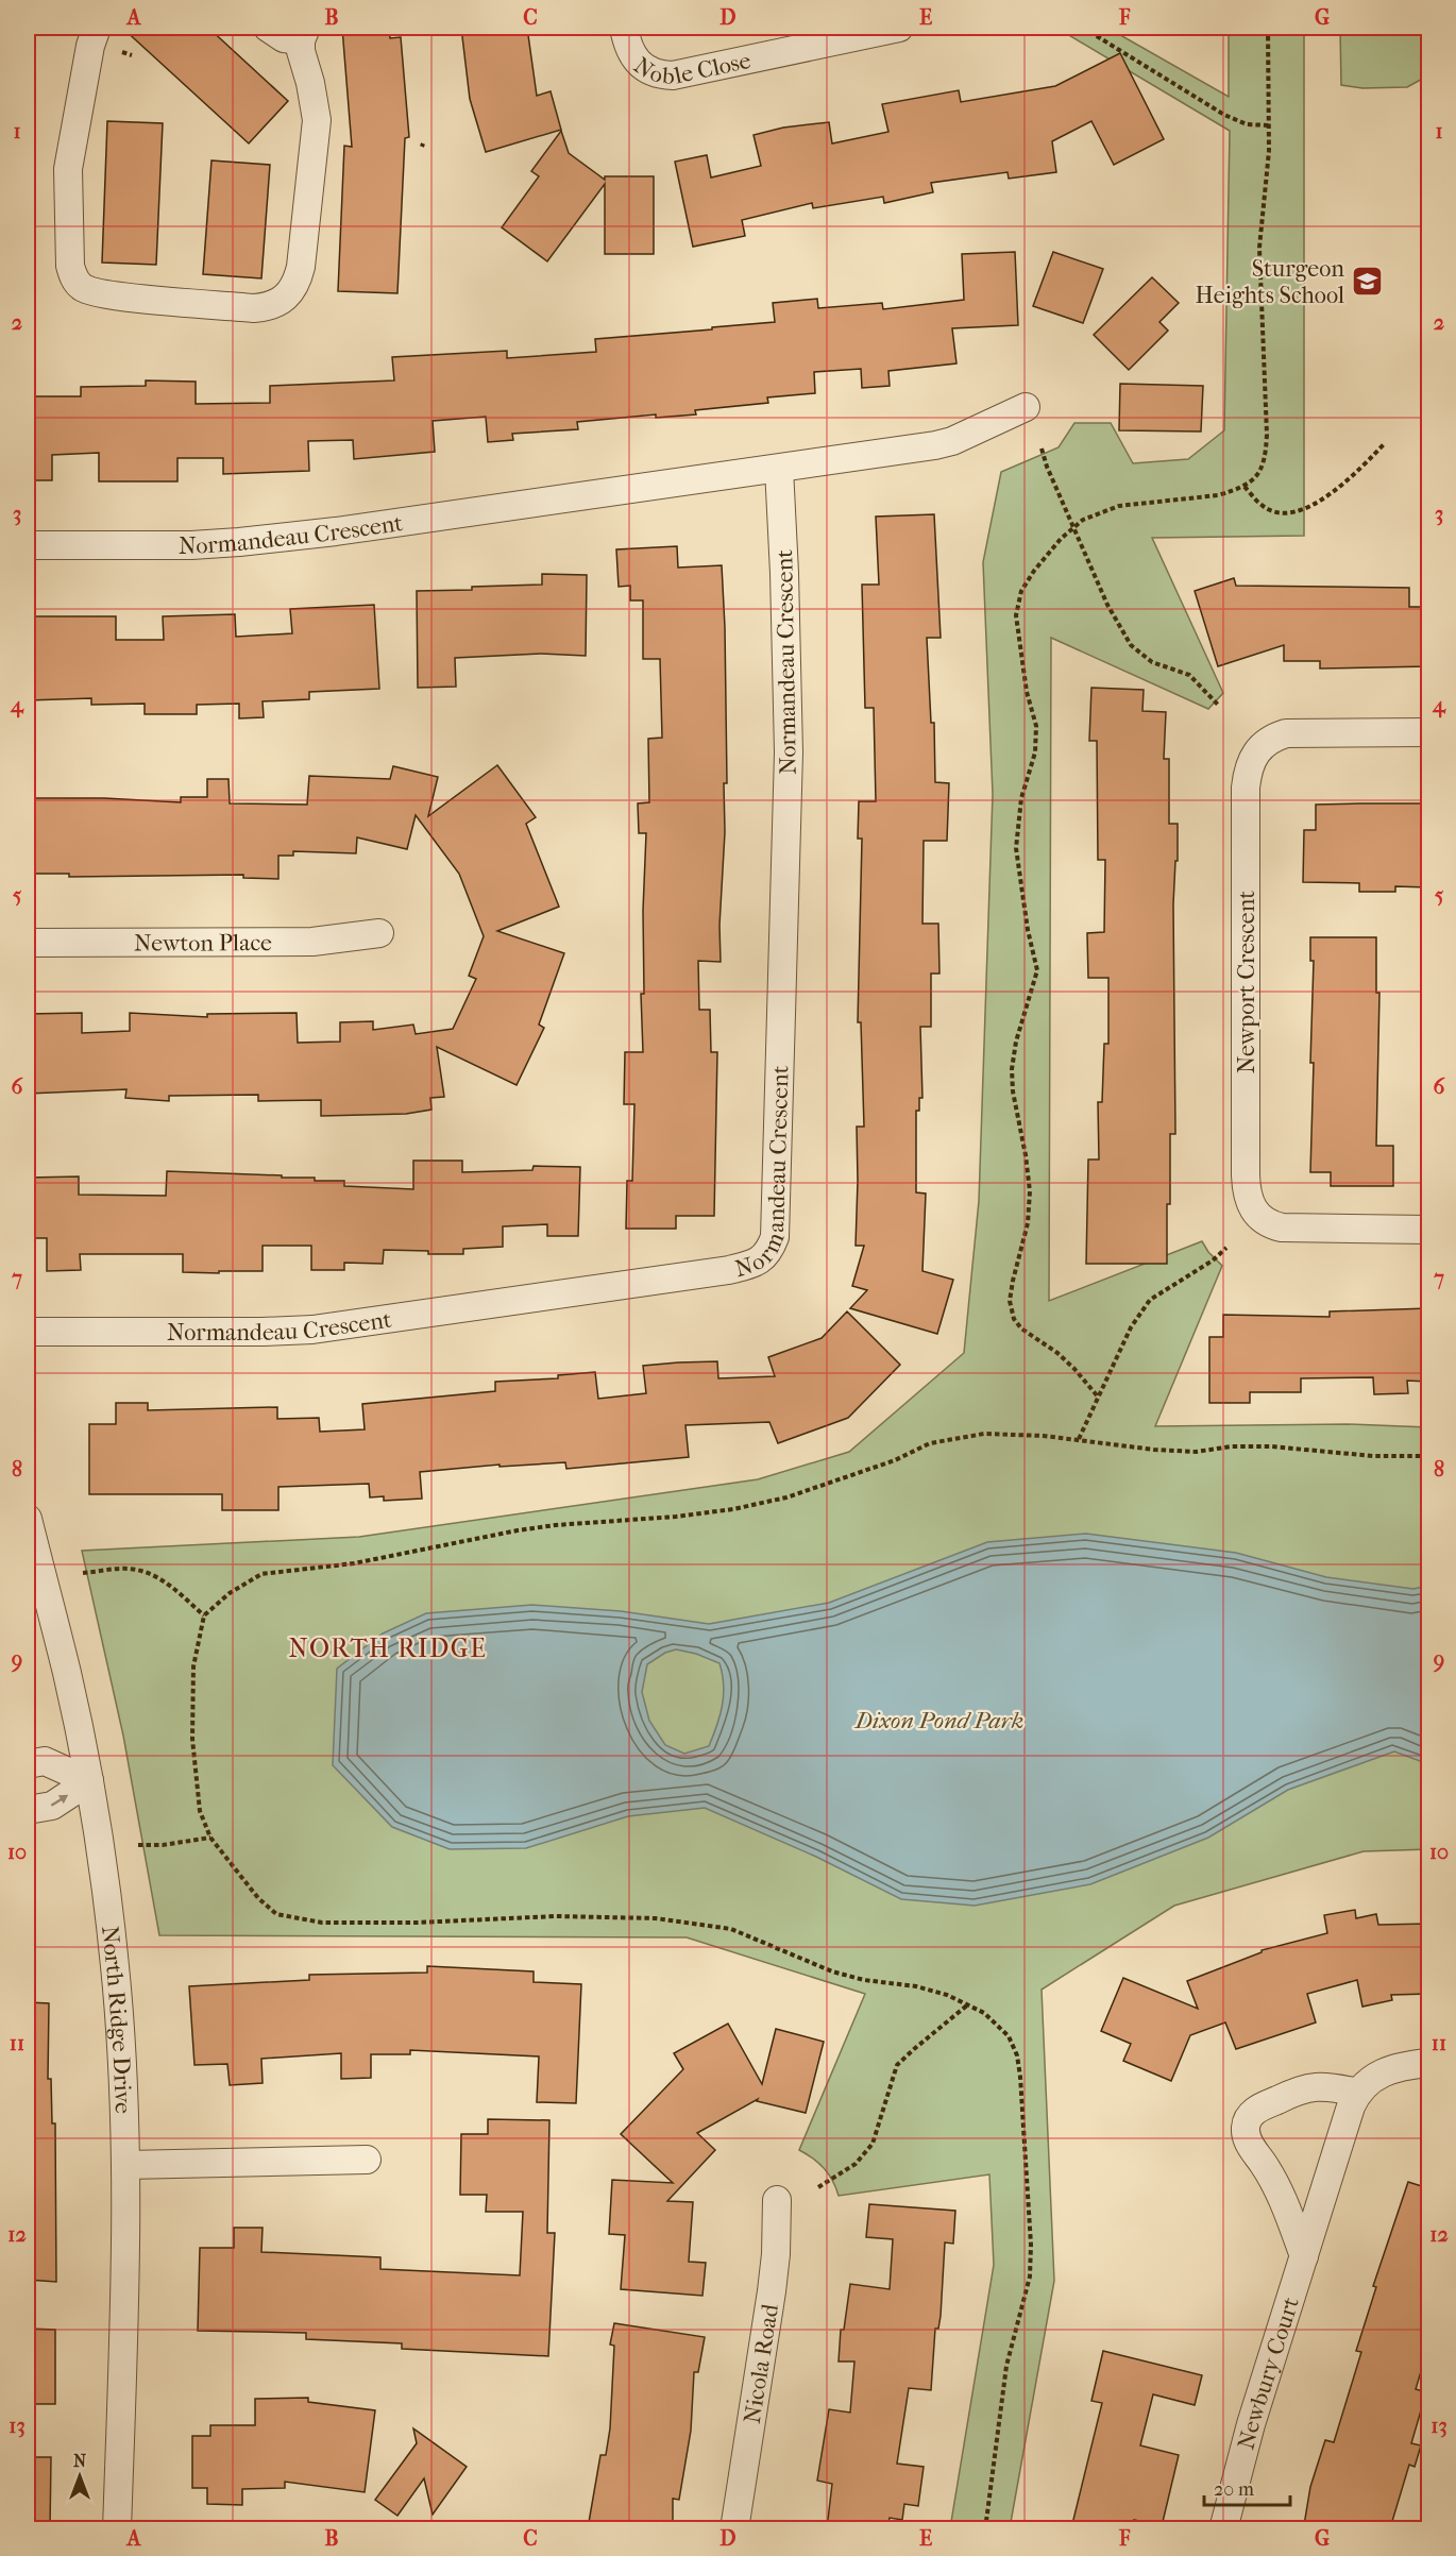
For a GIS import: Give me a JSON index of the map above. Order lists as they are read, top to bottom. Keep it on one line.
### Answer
{"streets":{"street":["Noble Close","Normandeau Crescent","Newton Place","Newport Crescent","North Ridge Drive","Nicola Road","Newbury Court"]},"districts":["NORTH RIDGE"],"parks":["Dixon Pond Park"],"places":{"school or university":["Sturgeon Heights School"]},"scale_bar":"20 m","north":"top","grid":{"columns":["A","B","C","D","E","F","G"],"rows":["1","2","3","4","5","6","7","8","9","10","11","12","13"]}}
